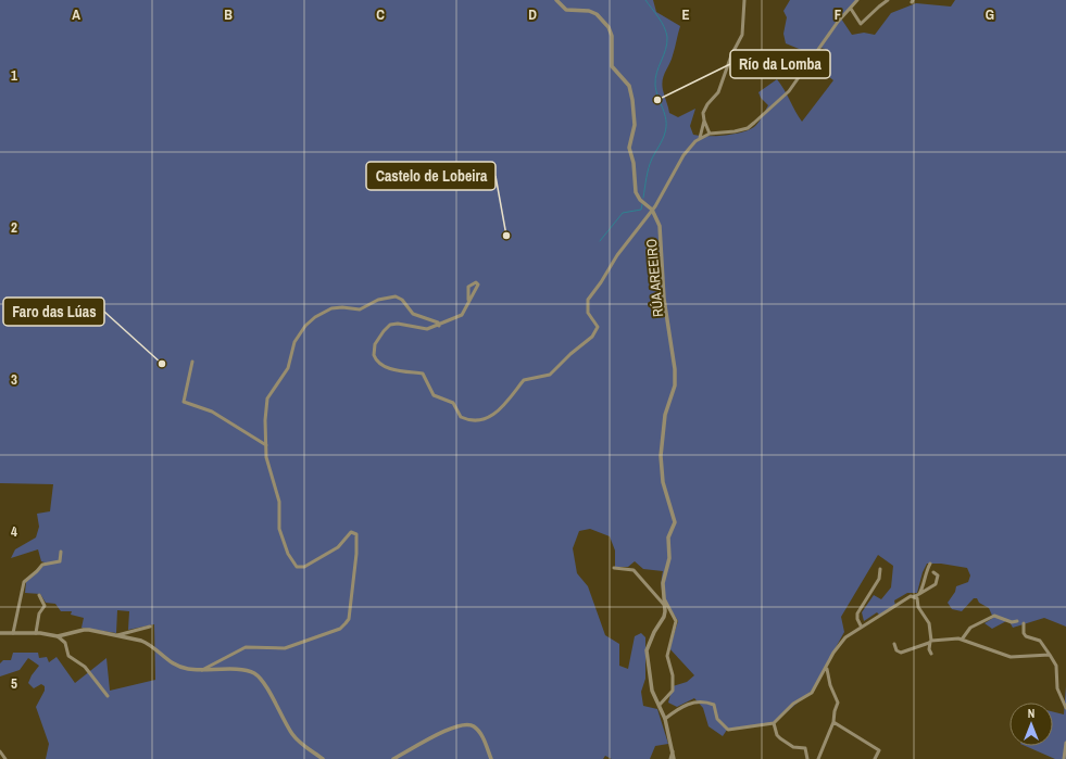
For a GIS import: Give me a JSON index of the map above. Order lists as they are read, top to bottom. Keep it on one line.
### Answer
{"streets":{"street":["RÚA AREEIRO"]},"places":["Río da Lomba","Castelo de Lobeira","Faro das Lúas"],"north":"top","grid":{"columns":["A","B","C","D","E","F","G"],"rows":["1","2","3","4","5"]}}
